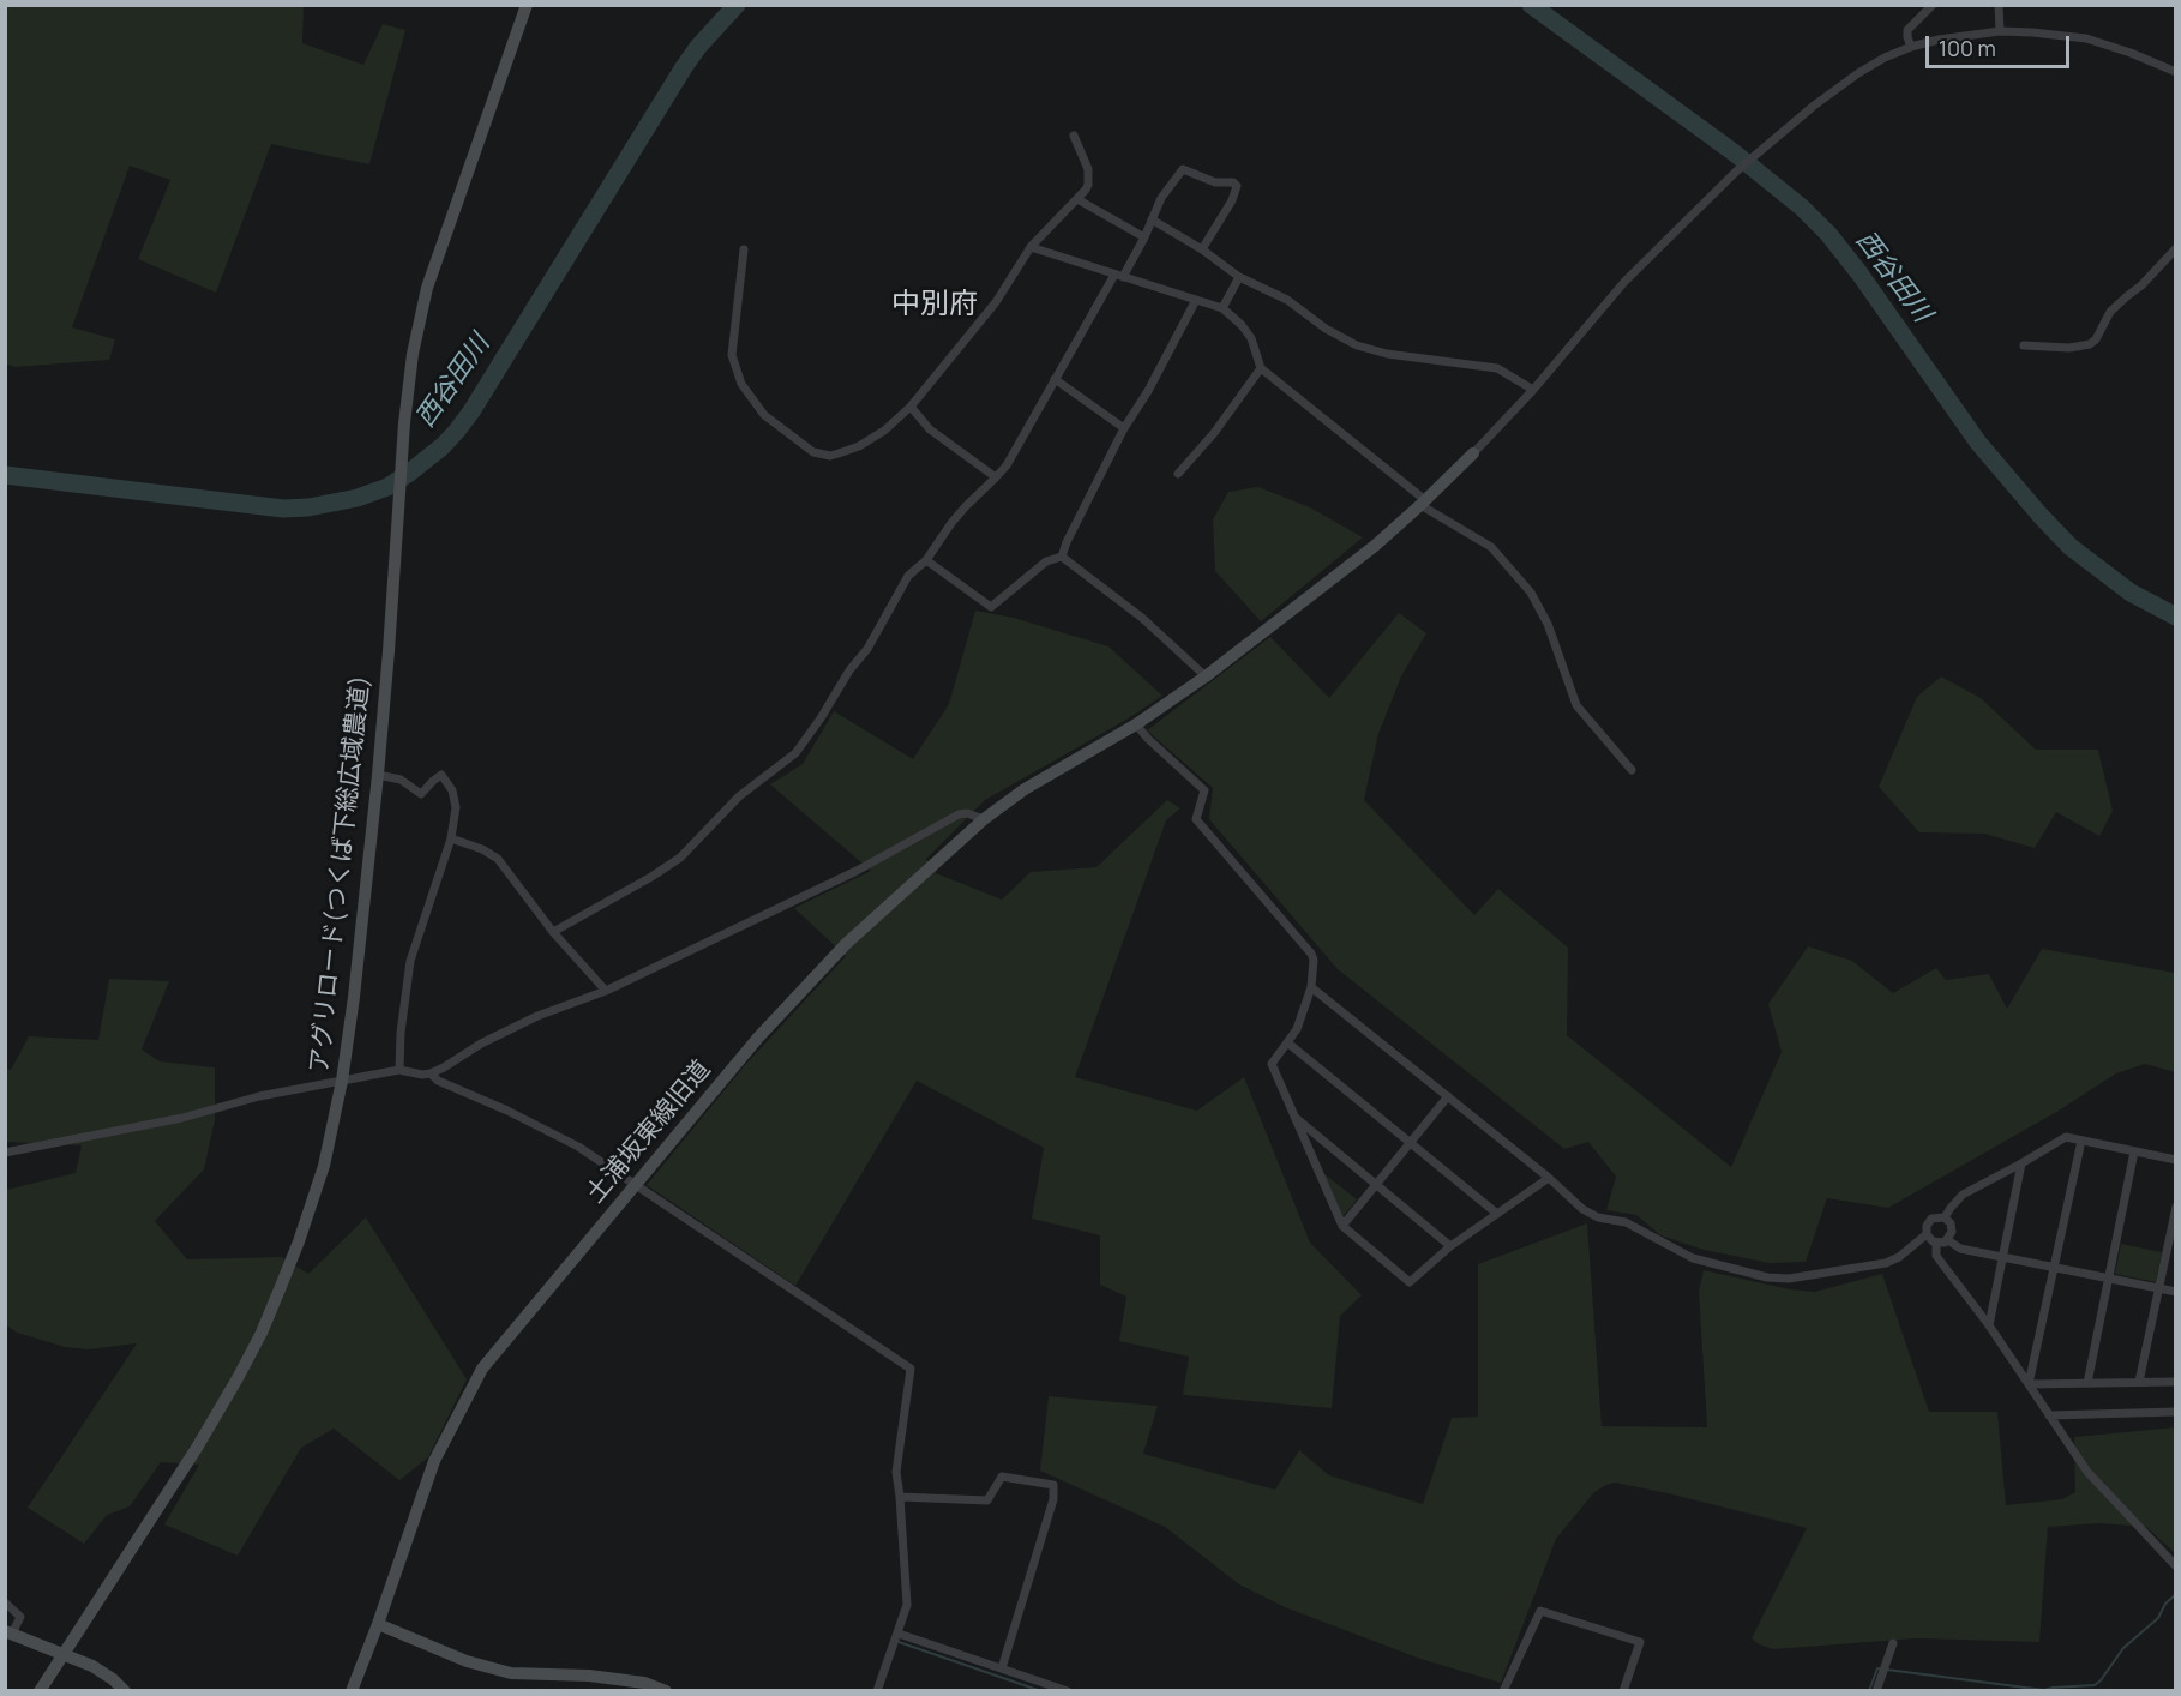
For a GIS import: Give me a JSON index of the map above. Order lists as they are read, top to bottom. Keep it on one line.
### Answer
{"streets":{"street":["アグリロード(つくば下総広域農道)","土浦坂東線旧道"]},"districts":["中別府"],"water":["西谷田川"],"scale_bar":"100 m"}
